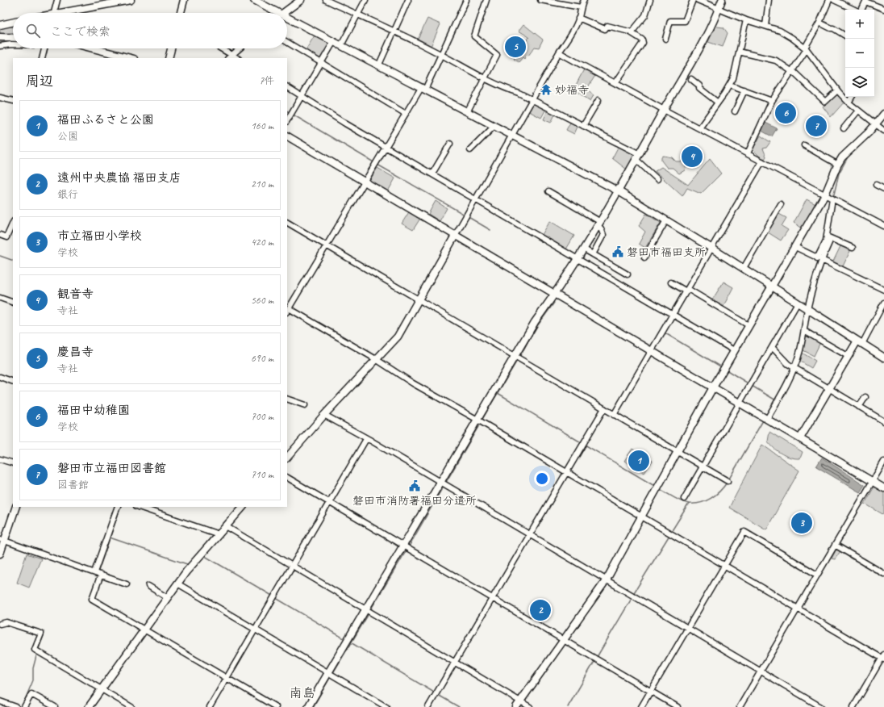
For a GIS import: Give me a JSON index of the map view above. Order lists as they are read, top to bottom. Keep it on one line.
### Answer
{"districts":["南島"],"places":{"temple":["妙福寺"],"public building":["磐田市福田支所","磐田市消防署福田分遣所"]},"page":{"map_buttons":["+","−"],"search":"ここで検索","pins":["5","6","7","4","1","3","2"],"heading":["周辺","7件"],"list":[{"mark":"1","name":"福田ふるさと公園","note":"公園","value":"160 m"},{"mark":"2","name":"遠州中央農協 福田支店","note":"銀行","value":"210 m"},{"mark":"3","name":"市立福田小学校","note":"学校","value":"420 m"},{"mark":"4","name":"観音寺","note":"寺社","value":"560 m"},{"mark":"5","name":"慶昌寺","note":"寺社","value":"690 m"},{"mark":"6","name":"福田中幼稚園","note":"学校","value":"700 m"},{"mark":"7","name":"磐田市立福田図書館","note":"図書館","value":"710 m"}]}}
